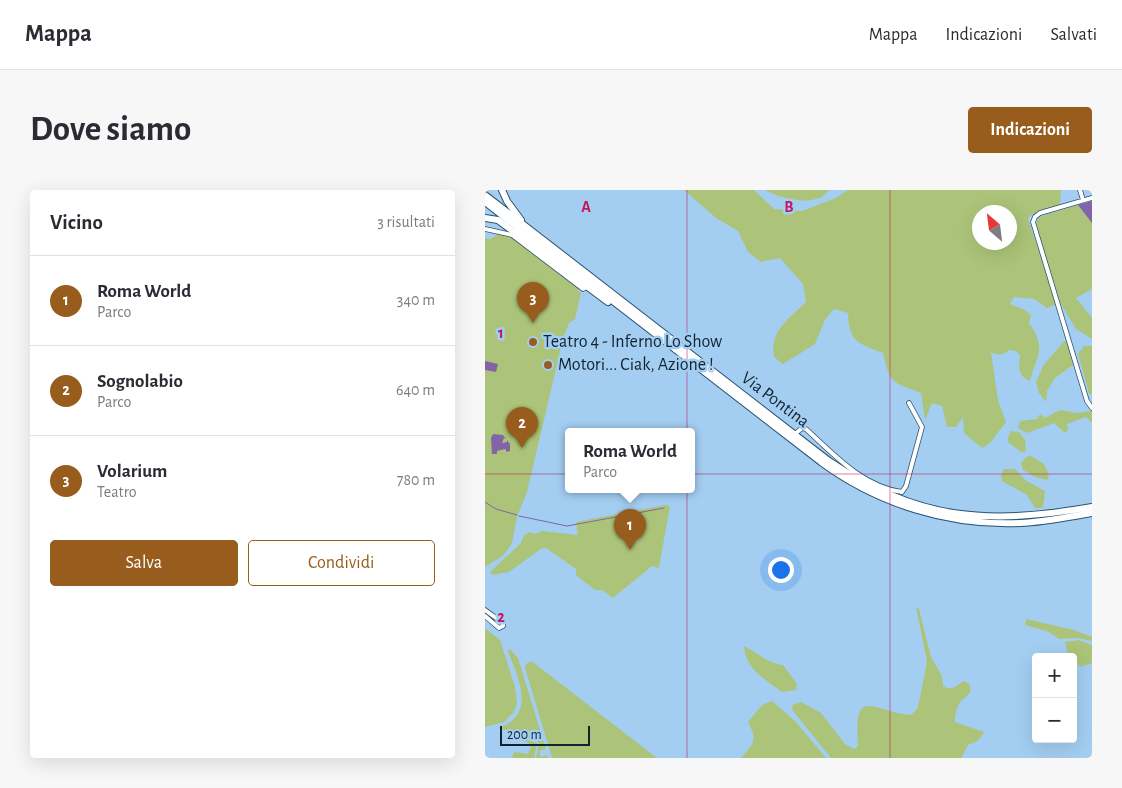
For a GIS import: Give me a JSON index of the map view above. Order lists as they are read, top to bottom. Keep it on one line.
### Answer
{"streets":{"highway":["Via Pontina"]},"places":["Teatro 4 - Inferno Lo Show","Motori... Ciak, Azione !"],"scale_bar":"200 m","north":"top left","page":{"header":"Mappa","nav":["Mappa","Indicazioni","Salvati"],"buttons":["Indicazioni",["Salva","Condividi"]],"title":"Dove siamo","heading":["Vicino","3 risultati"],"list":[{"mark":"1","name":"Roma World","note":"Parco","value":"340 m"},{"mark":"2","name":"Sognolabio","note":"Parco","value":"640 m"},{"mark":"3","name":"Volarium","note":"Teatro","value":"780 m"}],"pins":["3","2","1"],"popup":["Roma World","Parco"],"map_buttons":["+","−"],"scale":"200 m"},"grid":{"columns":["A","B"],"rows":["1","2"]}}
